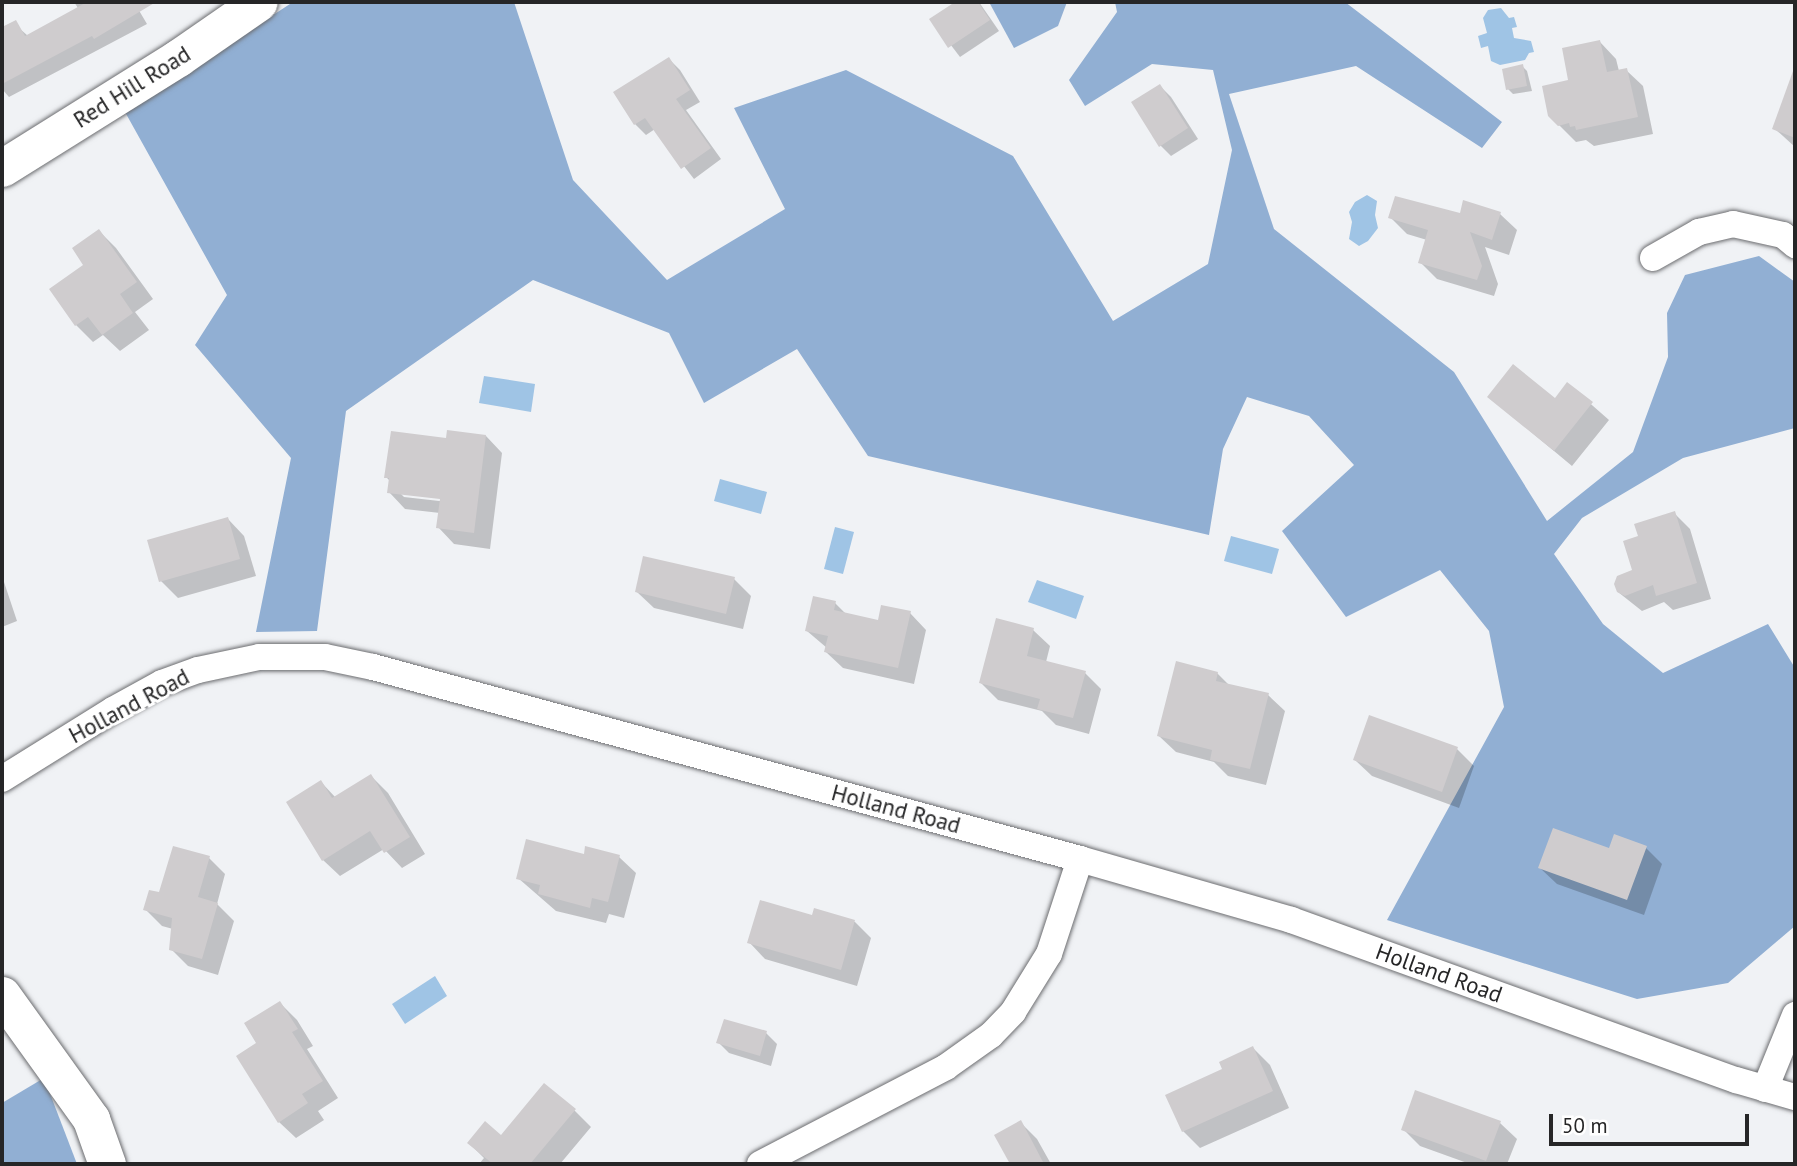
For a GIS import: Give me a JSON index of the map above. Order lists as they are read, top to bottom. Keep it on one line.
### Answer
{"streets":{"street":["Red Hill Road","Holland Road"]},"scale_bar":"50 m"}
